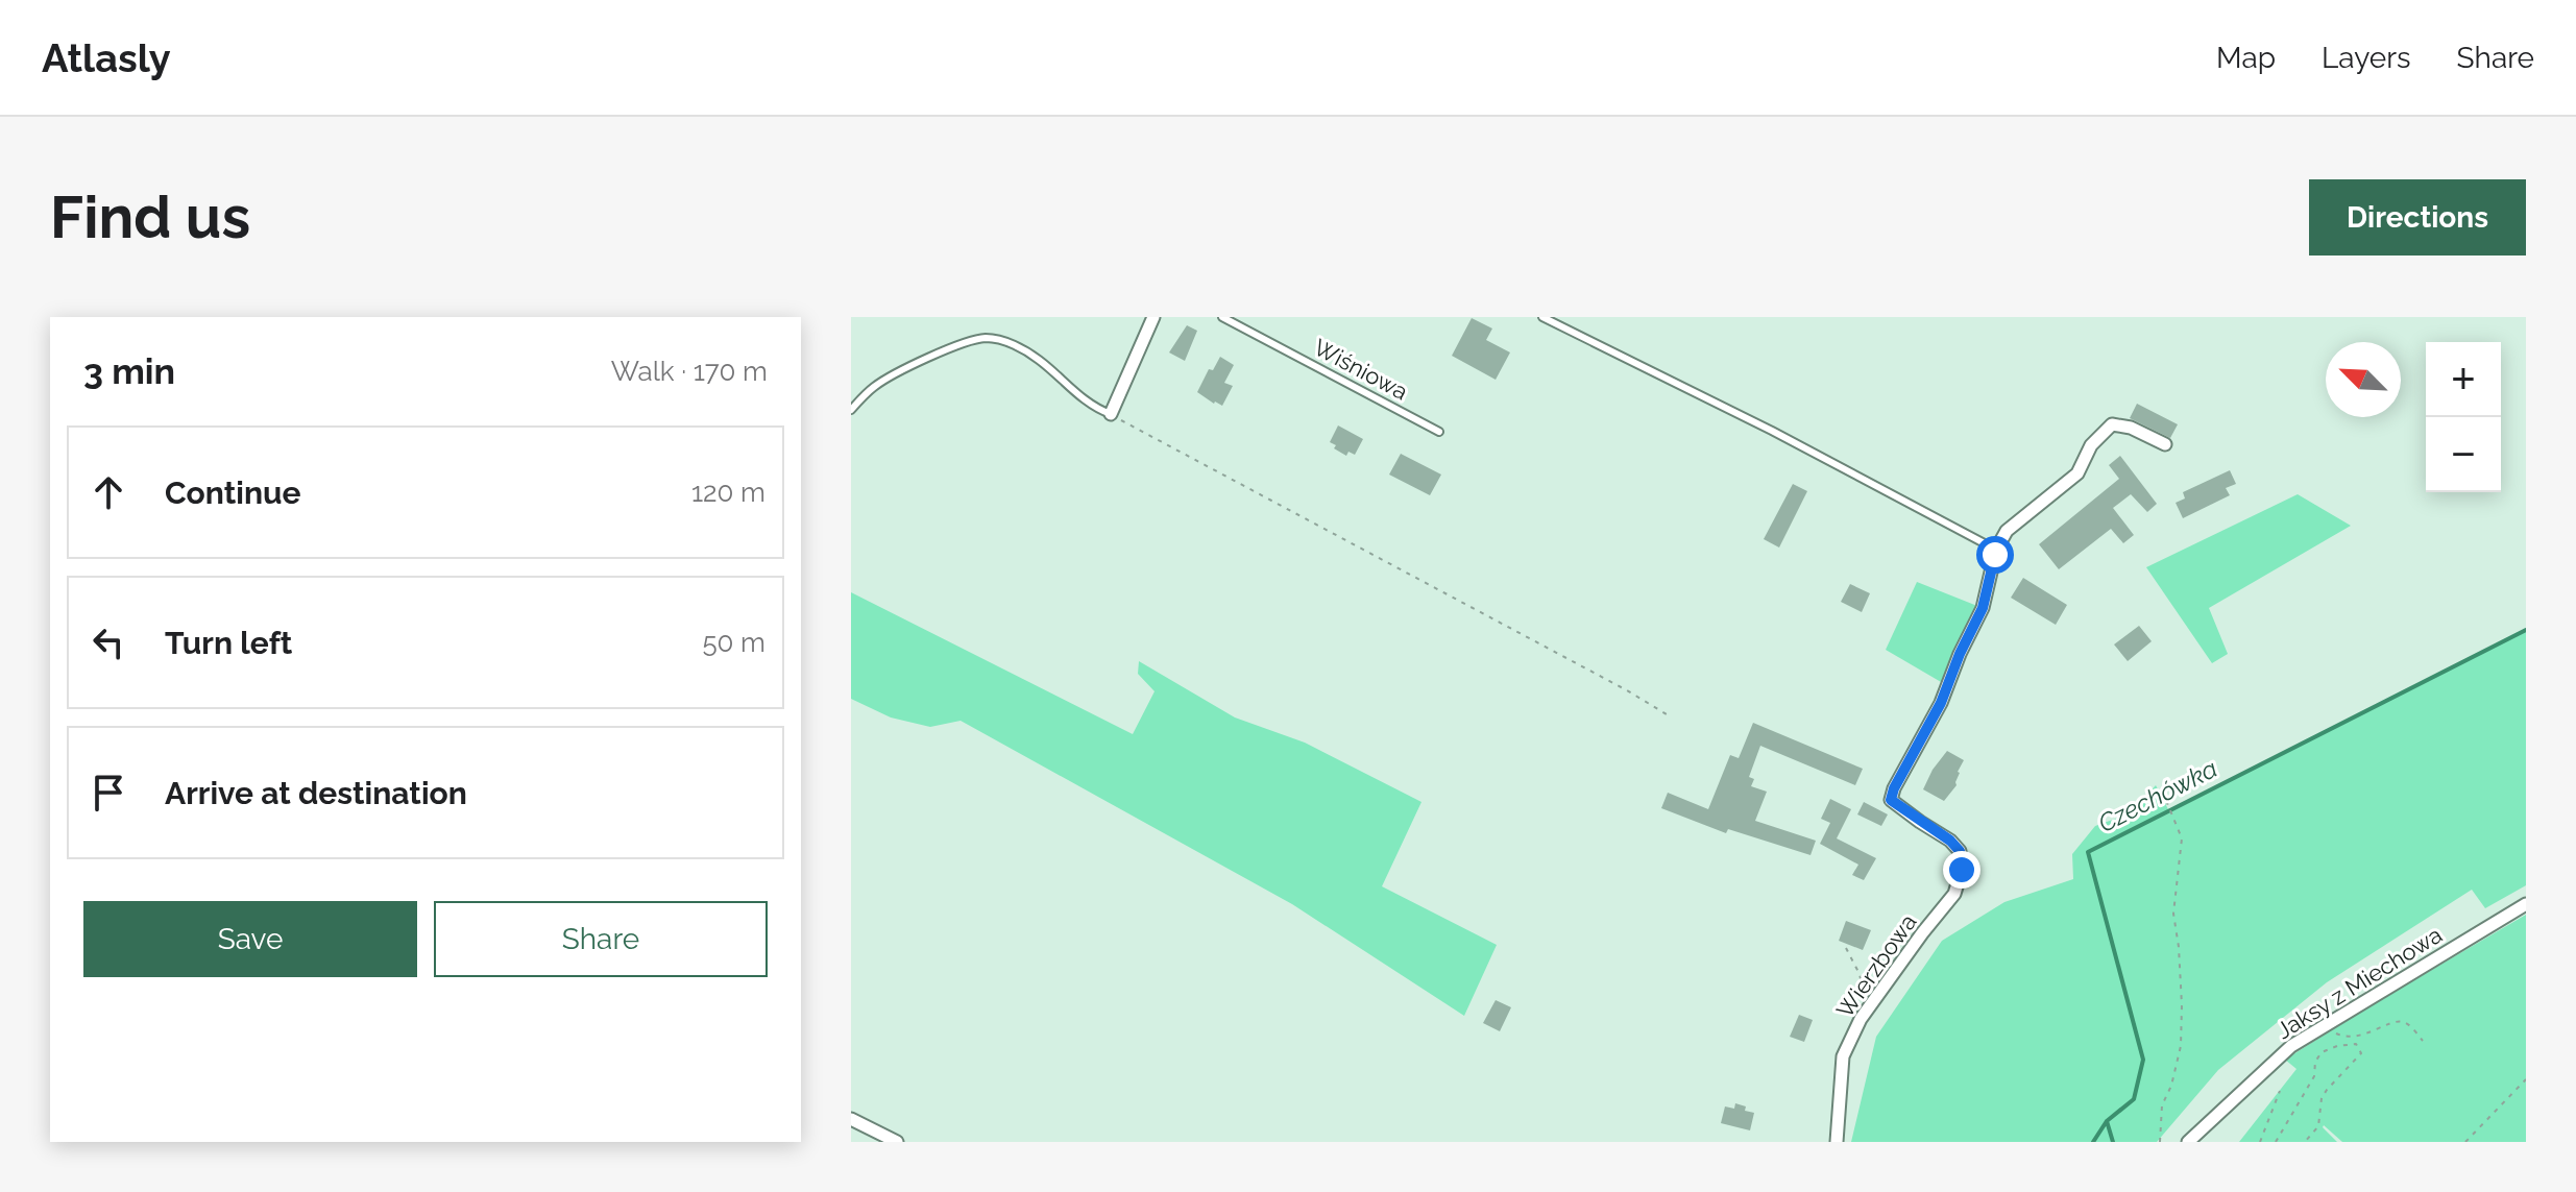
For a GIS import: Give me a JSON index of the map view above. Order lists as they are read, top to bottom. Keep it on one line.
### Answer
{"streets":{"street":["Wierzbowa","Jaksy z Miechowa"],"lane":["Wiśniowa"]},"water":["Czechówka"],"north":"top left","page":{"header":"Atlasly","nav":["Map","Layers","Share"],"buttons":["Directions",["Save","Share"]],"title":"Find us","heading":["3 min","Walk · 170 m"],"map_buttons":["+","−"],"list":[["Continue","120 m"],["Turn left","50 m"],"Arrive at destination"]}}
